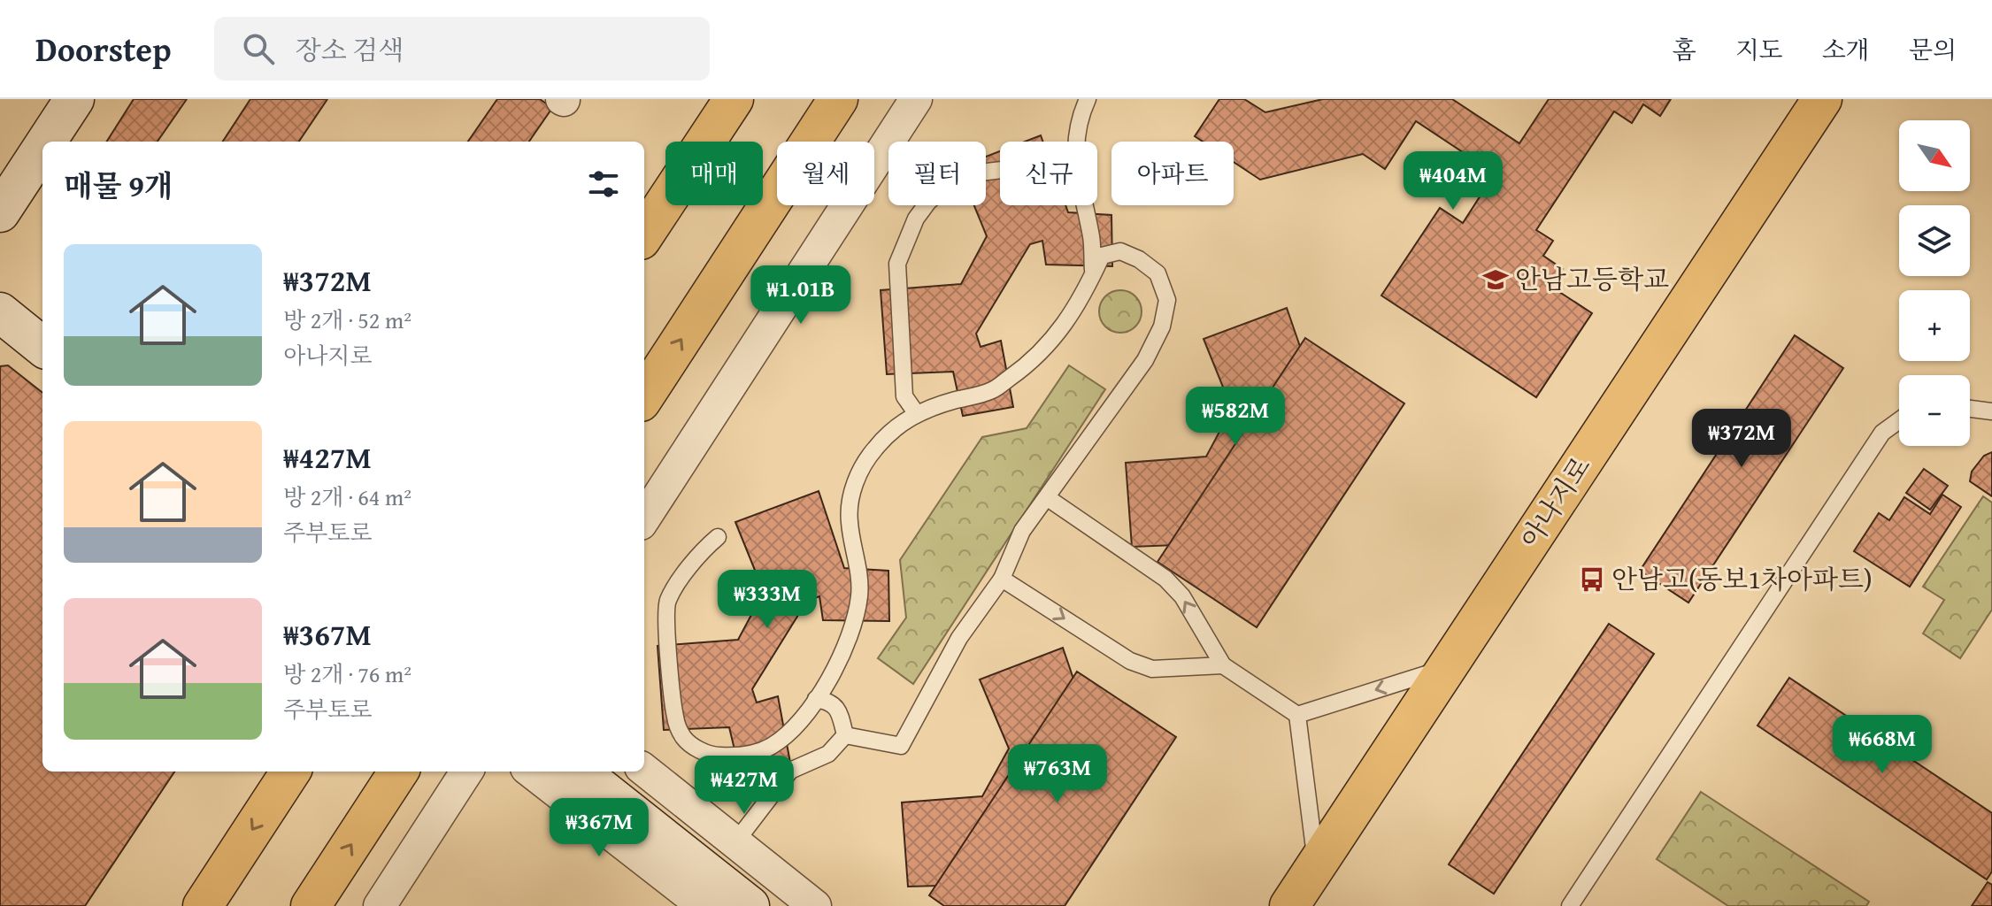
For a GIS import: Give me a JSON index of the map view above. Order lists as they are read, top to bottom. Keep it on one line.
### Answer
{"streets":{"main road":["아나지로"]},"places":{"school or university":["안남고등학교"],"bus stop":["안남고(동보1차아파트)"]},"north":"bottom right","page":{"header":"Doorstep","search":"장소 검색","nav":["홈","지도","소개","문의"],"map_buttons":["+","−"],"chip":["매매","월세","필터","신규","아파트"],"heading":"매물 9개","price":["₩404M","₩1.01B","₩582M","₩372M","₩333M","₩668M","₩763M","₩427M","₩367M"],"list":[{"name":"₩372M","note":"방 2개 · 52 m² · 아나지로"},{"name":"₩427M","note":"방 2개 · 64 m² · 주부토로"},{"name":"₩367M","note":"방 2개 · 76 m² · 주부토로"}]}}
